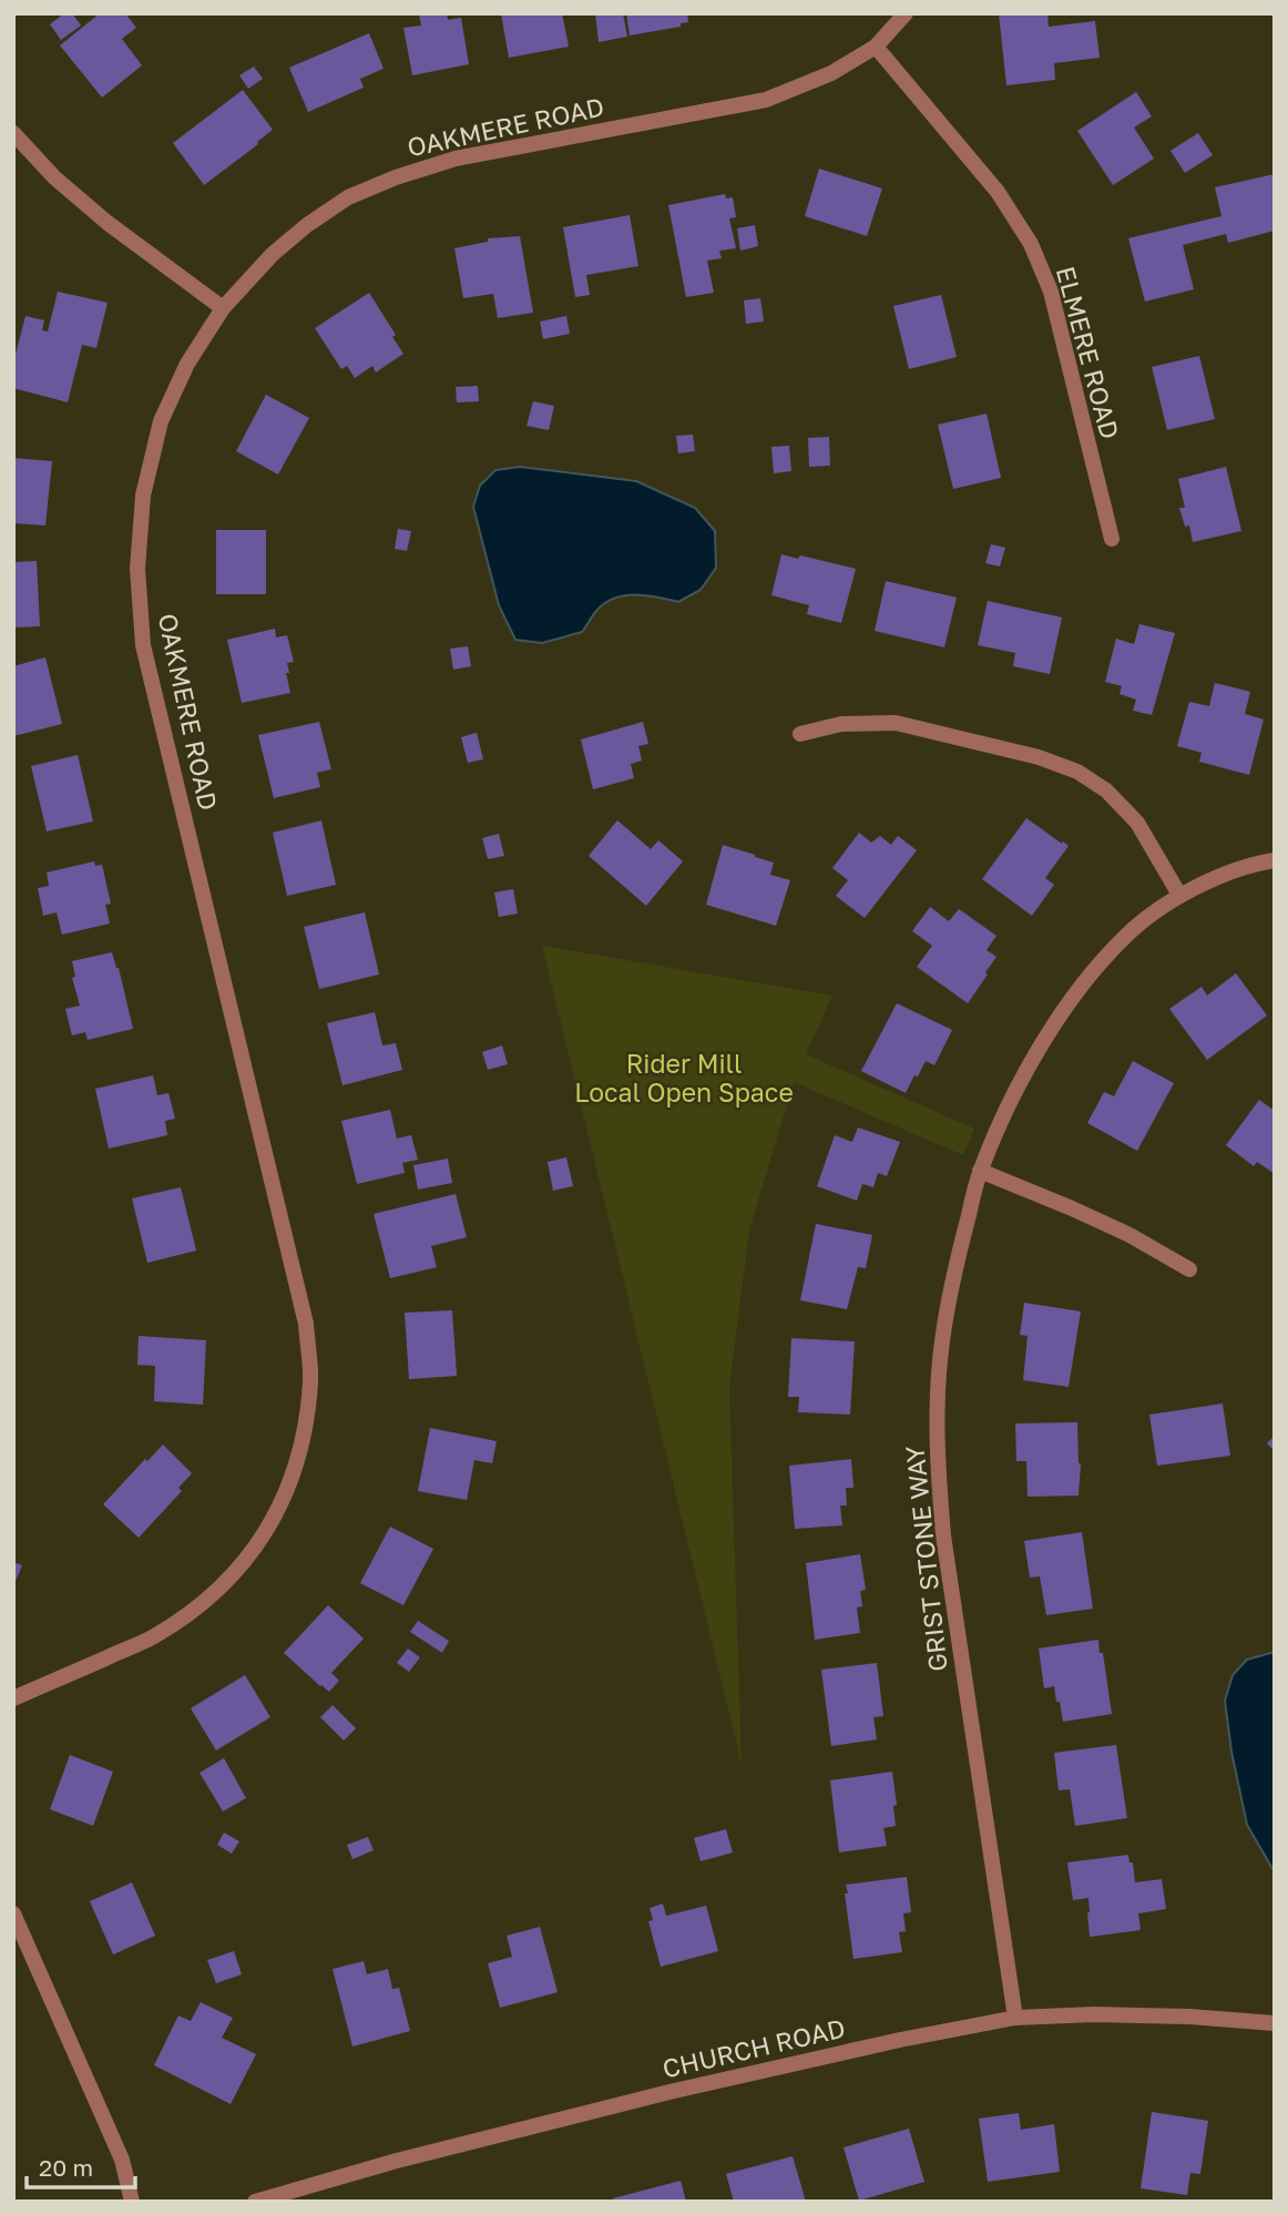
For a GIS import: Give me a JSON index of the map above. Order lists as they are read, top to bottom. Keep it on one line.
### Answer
{"streets":{"street":["OAKMERE ROAD","ELMERE ROAD","GRIST STONE WAY","CHURCH ROAD"]},"crossings":[["OAKMERE ROAD","ELMERE ROAD"],["GRIST STONE WAY","CHURCH ROAD"]],"parks":["Rider Mill Local Open Space"],"scale_bar":"20 m"}
